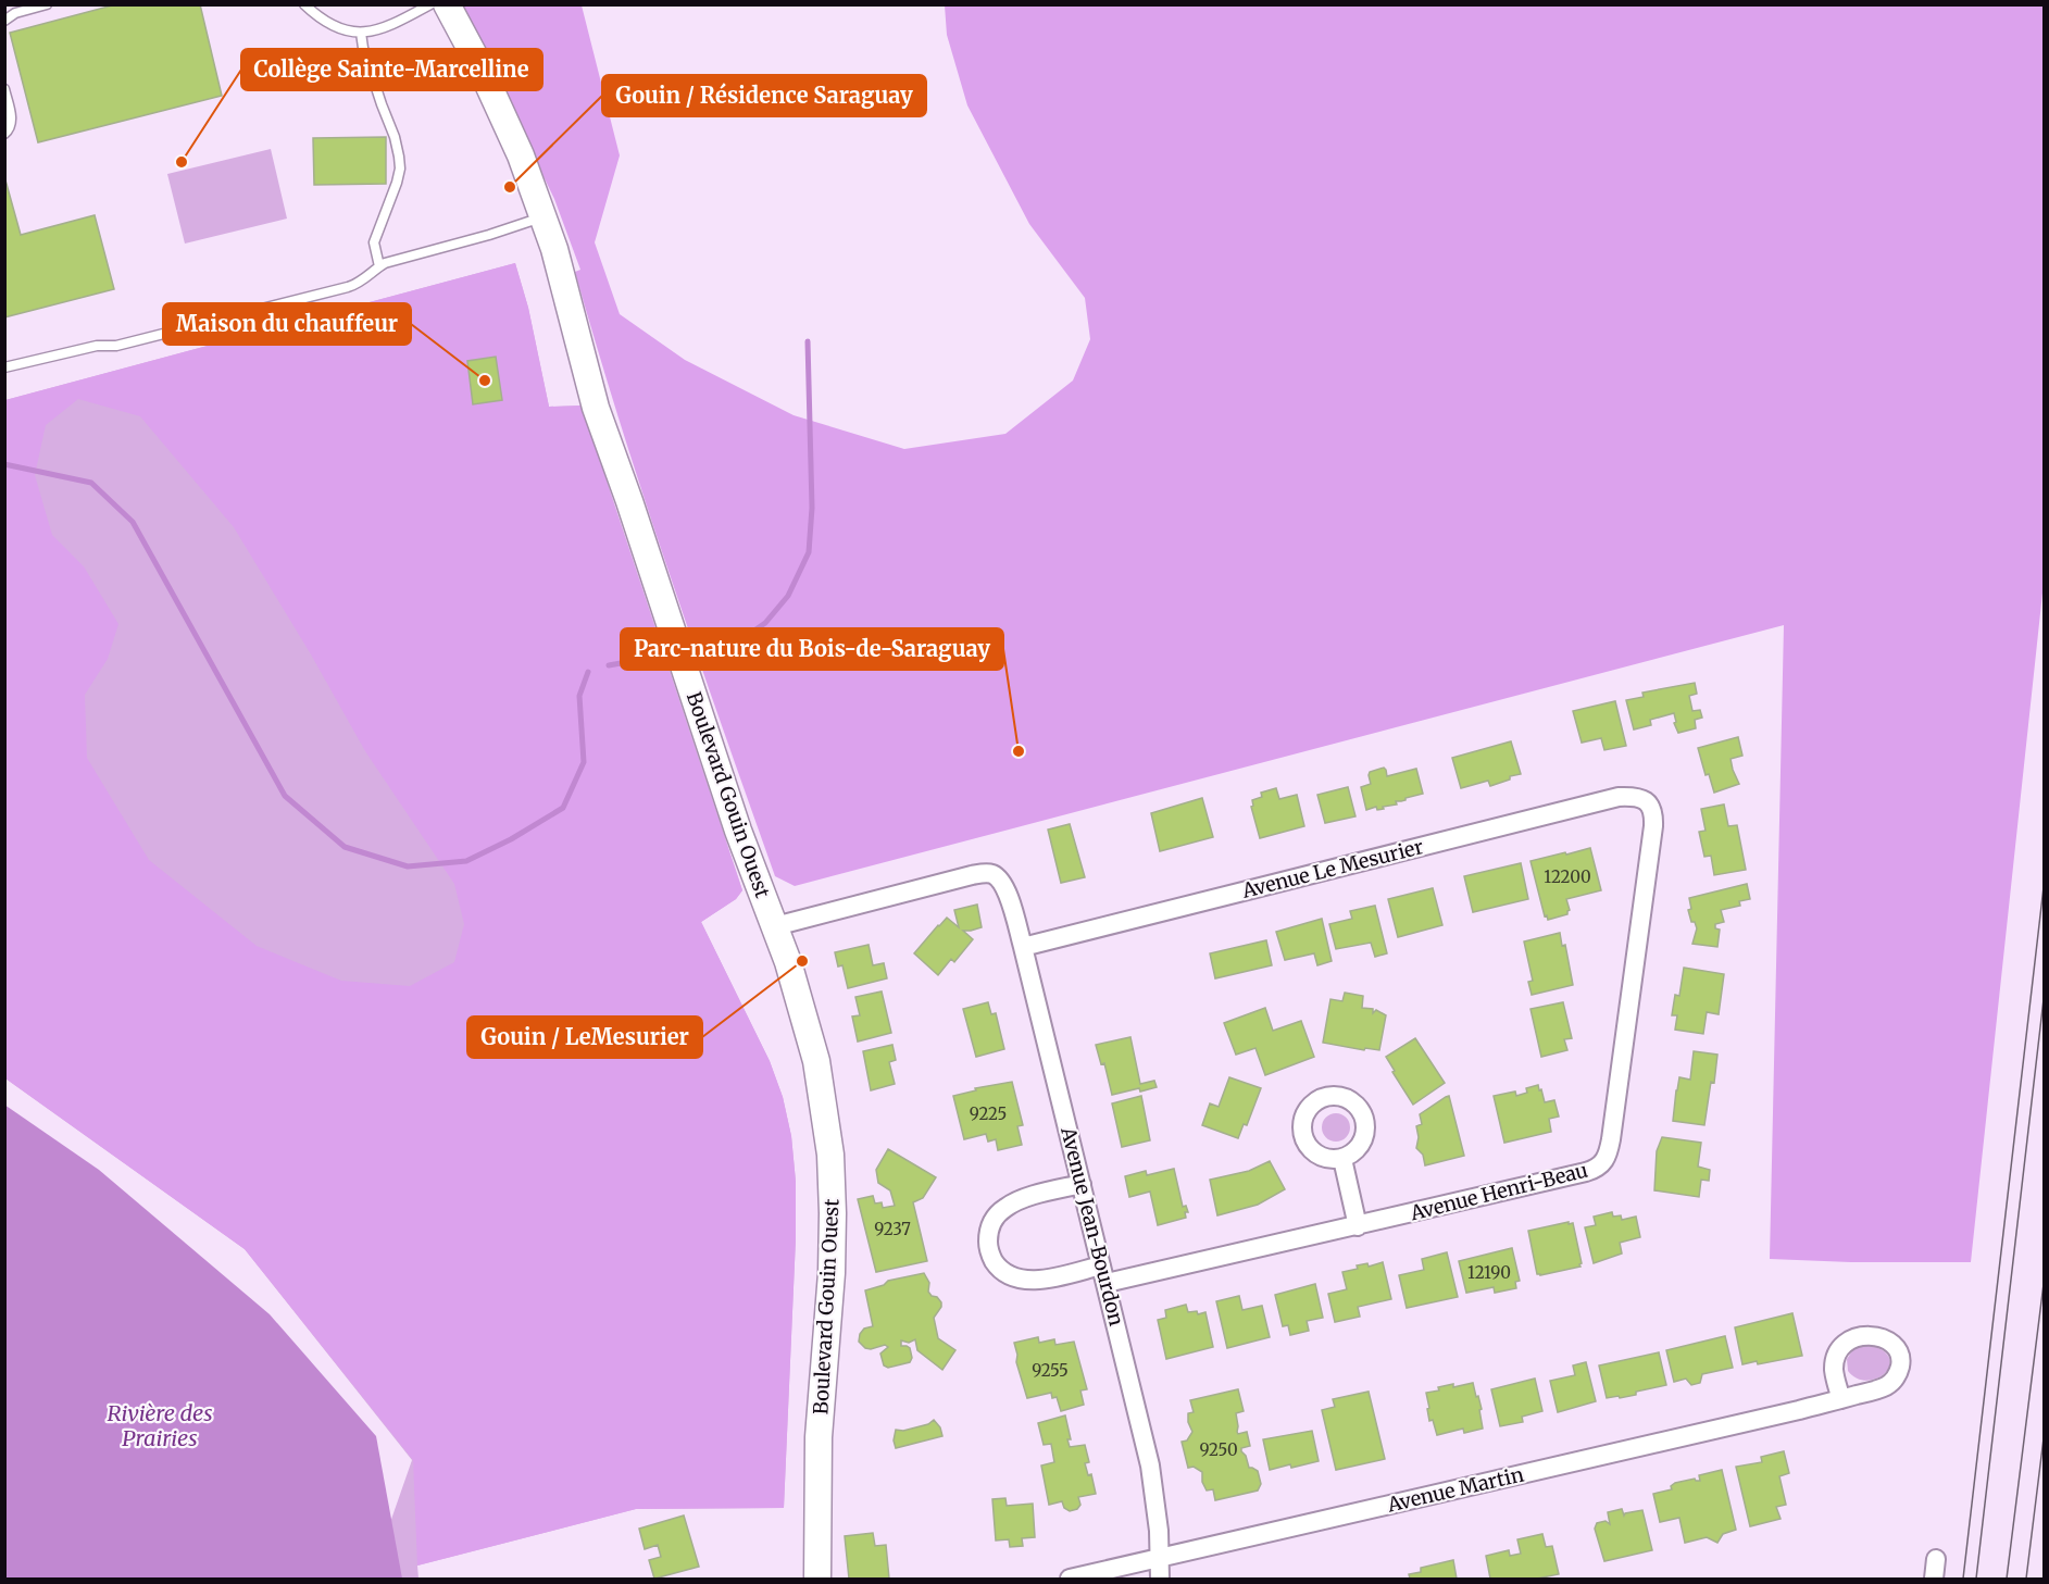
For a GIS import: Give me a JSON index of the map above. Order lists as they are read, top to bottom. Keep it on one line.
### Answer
{"streets":{"street":["Boulevard Gouin Ouest","Avenue Le Mesurier","Avenue Henri-Beau","Avenue Jean-Bourdon","Avenue Martin"]},"crossings":[["Boulevard Gouin Ouest","Avenue Jean-Bourdon"],["Avenue Le Mesurier","Avenue Henri-Beau"],["Avenue Le Mesurier","Avenue Jean-Bourdon"],["Avenue Henri-Beau","Avenue Jean-Bourdon"],["Avenue Jean-Bourdon","Avenue Martin"]],"water":["Rivière des Prairies"],"places":["Collège Sainte-Marcelline","Gouin / Résidence Saraguay","Maison du chauffeur","Parc-nature du Bois-de-Saraguay","Gouin / LeMesurier"],"house_numbers":["12200","9225","9237","12190","9255","9250"]}
